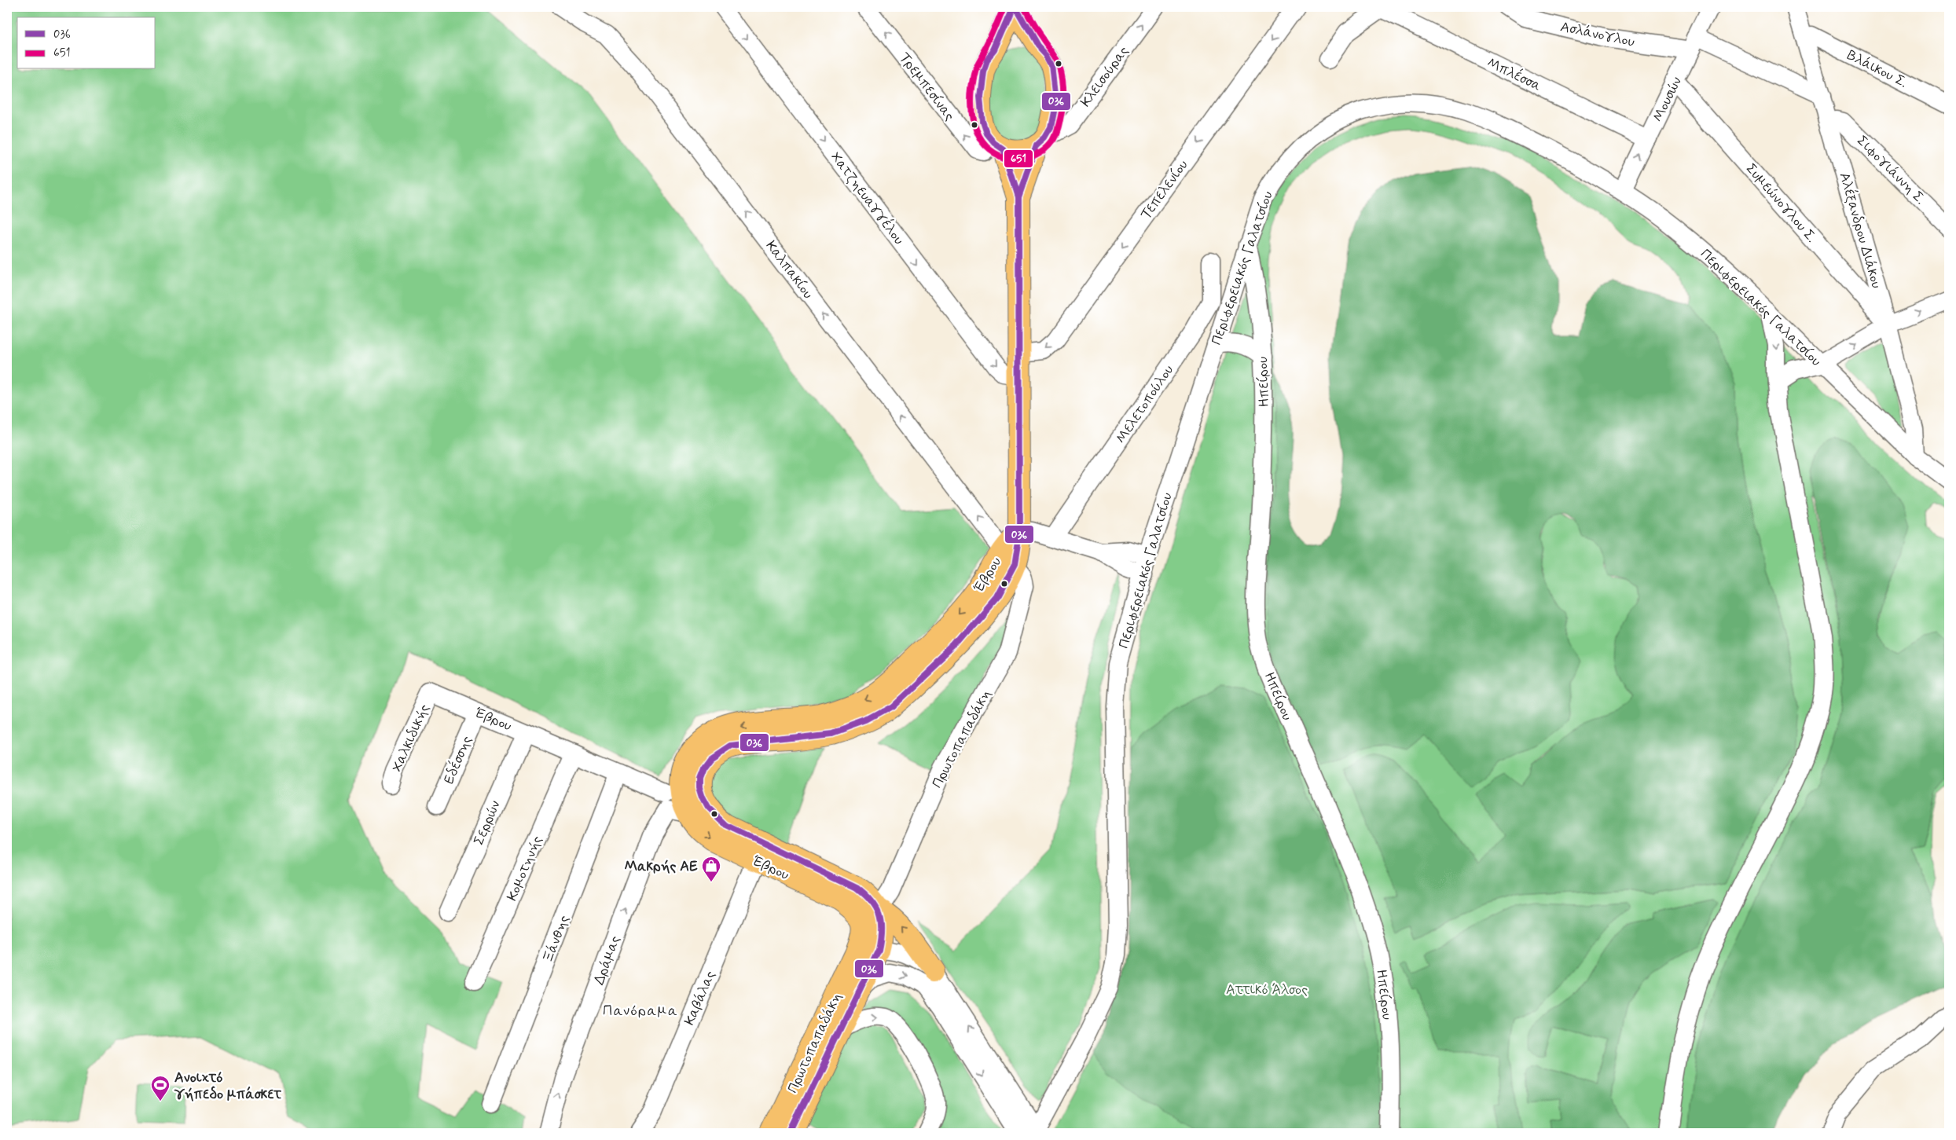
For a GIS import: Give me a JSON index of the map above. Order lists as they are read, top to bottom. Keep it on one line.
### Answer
{"streets":{"main road":["Έβρου","Πρωτοπαπαδάκη"],"street":["Ασλάνογλου","Βλάικου Σ.","Μπλέσσα","Κλεισούρας","Τρεμπεσίνας","Μουσών","Σιφογιάννη Σ.","Τεπελενίου","Χατζηευαγγέλου","Συμεώνογλου Σ.","Αλέξανδρου Διάκου","Περιφερειακός Γαλατσίου","Καλπακίου","Ηπείρου","Μελετοπούλου","Χαλκιδικής","Εδέσσης","Σερρών","Κομοτηνής","Ξάνθης","Δράμας","Καβάλας"]},"crossings":[["Ασλάνογλου","Μουσών"],["Βλάικου Σ.","Αλέξανδρου Διάκου"],["Μπλέσσα","Μουσών"],["Κλεισούρας","Τρεμπεσίνας"],["Μουσών","Συμεώνογλου Σ."],["Μουσών","Περιφερειακός Γαλατσίου"],["Σιφογιάννη Σ.","Αλέξανδρου Διάκου"],["Συμεώνογλου Σ.","Αλέξανδρου Διάκου"],["Αλέξανδρου Διάκου","Περιφερειακός Γαλατσίου"],["Περιφερειακός Γαλατσίου","Ηπείρου"],["Καλπακίου","Έβρου"],["Έβρου","Χαλκιδικής"],["Έβρου","Πρωτοπαπαδάκη"],["Έβρου","Εδέσσης"],["Έβρου","Σερρών"],["Έβρου","Κομοτηνής"],["Έβρου","Ξάνθης"],["Έβρου","Δράμας"],["Έβρου","Καβάλας"]],"one_way":["Κλεισούρας","Τρεμπεσίνας","Τεπελενίου","Χατζηευαγγέλου","Καλπακίου","Δράμας"],"districts":["Πανόραμα"],"parks":["Αττικό Άλσος"],"places":{"shop":["Μακρής ΑΕ"],"sports":["Ανοιχτό γήπεδο μπάσκετ"]},"lines":["transit line 036","transit line 651"],"legend":["036","651"]}
